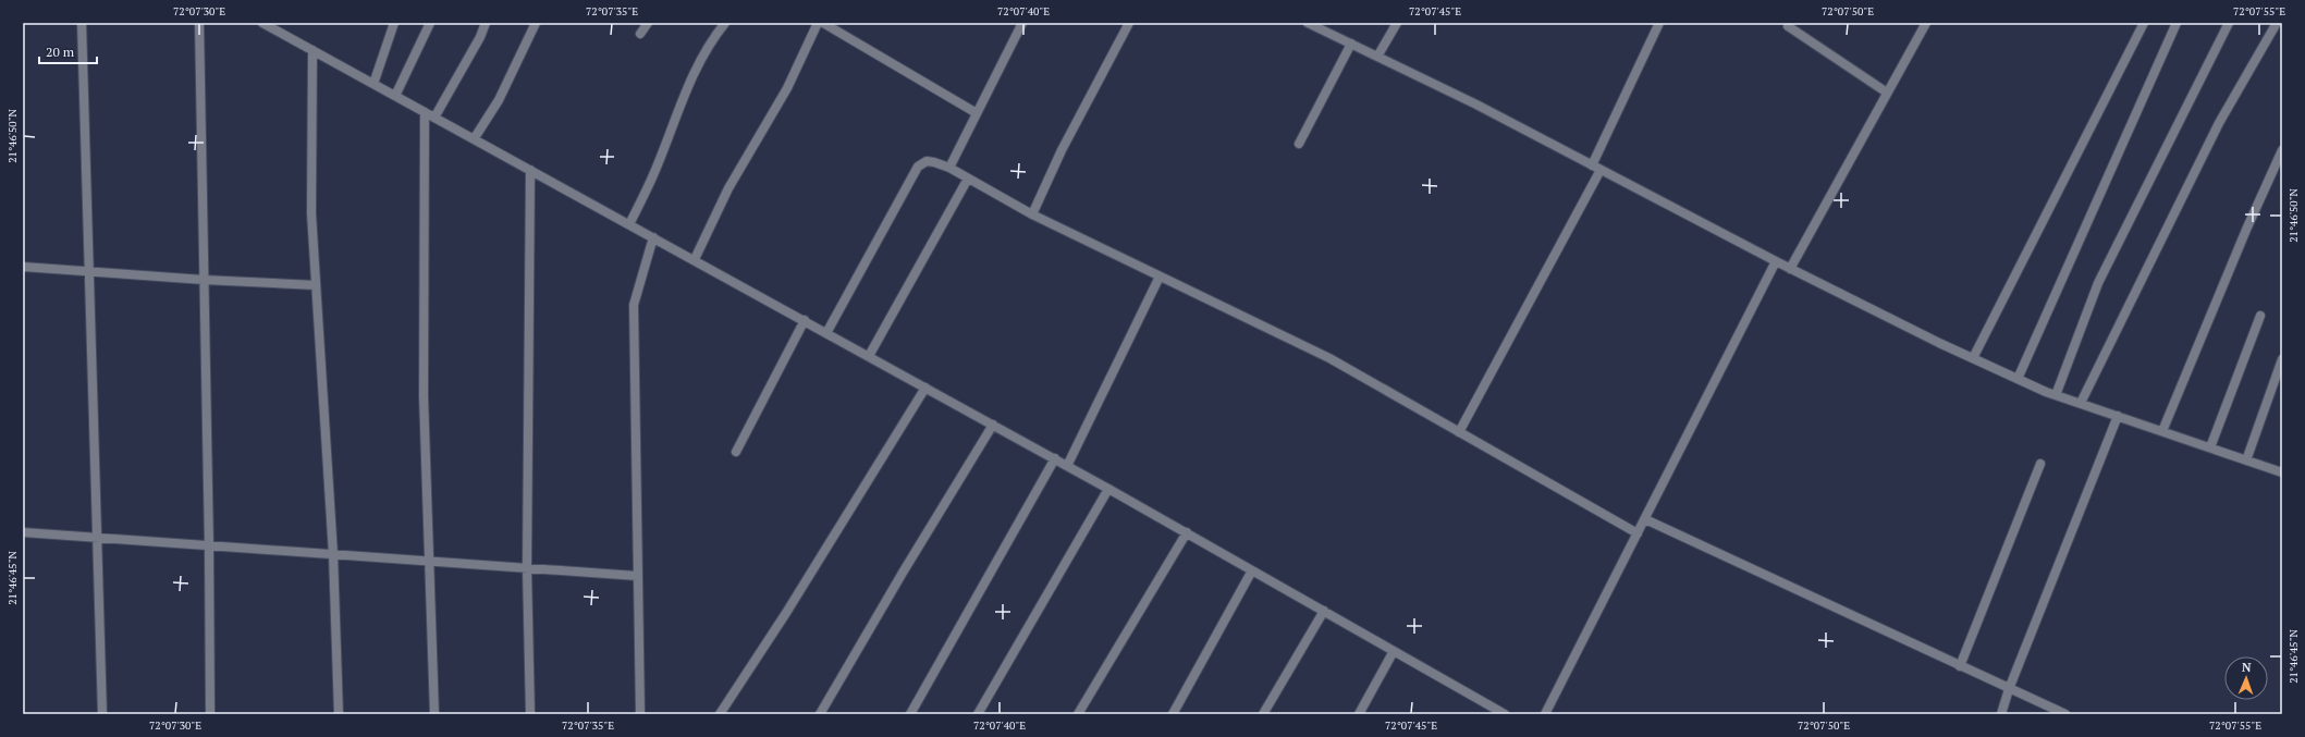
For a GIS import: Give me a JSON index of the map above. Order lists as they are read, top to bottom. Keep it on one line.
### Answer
{"scale_bar":"20 m","north":"top","coordinates":["72°07'30\"E","72°07'35\"E","72°07'40\"E","72°07'45\"E","72°07'50\"E","72°07'55\"E","21°46'50\"N","21°46'45\"N"]}
